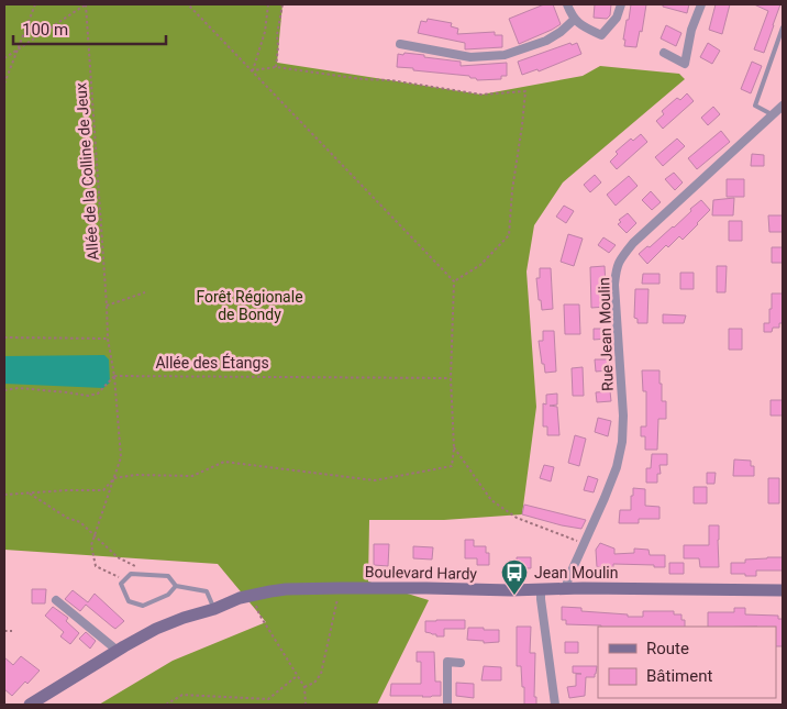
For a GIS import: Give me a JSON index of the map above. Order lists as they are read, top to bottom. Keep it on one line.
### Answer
{"streets":{"street":["Rue Jean Moulin","Boulevard Hardy"],"path":["Allée de la Colline de Jeux","Allée des Étangs"]},"crossings":[["Rue Jean Moulin","Boulevard Hardy"]],"parks":["Forêt Régionale de Bondy"],"places":{"bus stop":["Jean Moulin"]},"legend":["Route","Bâtiment"],"scale_bar":"100 m"}
